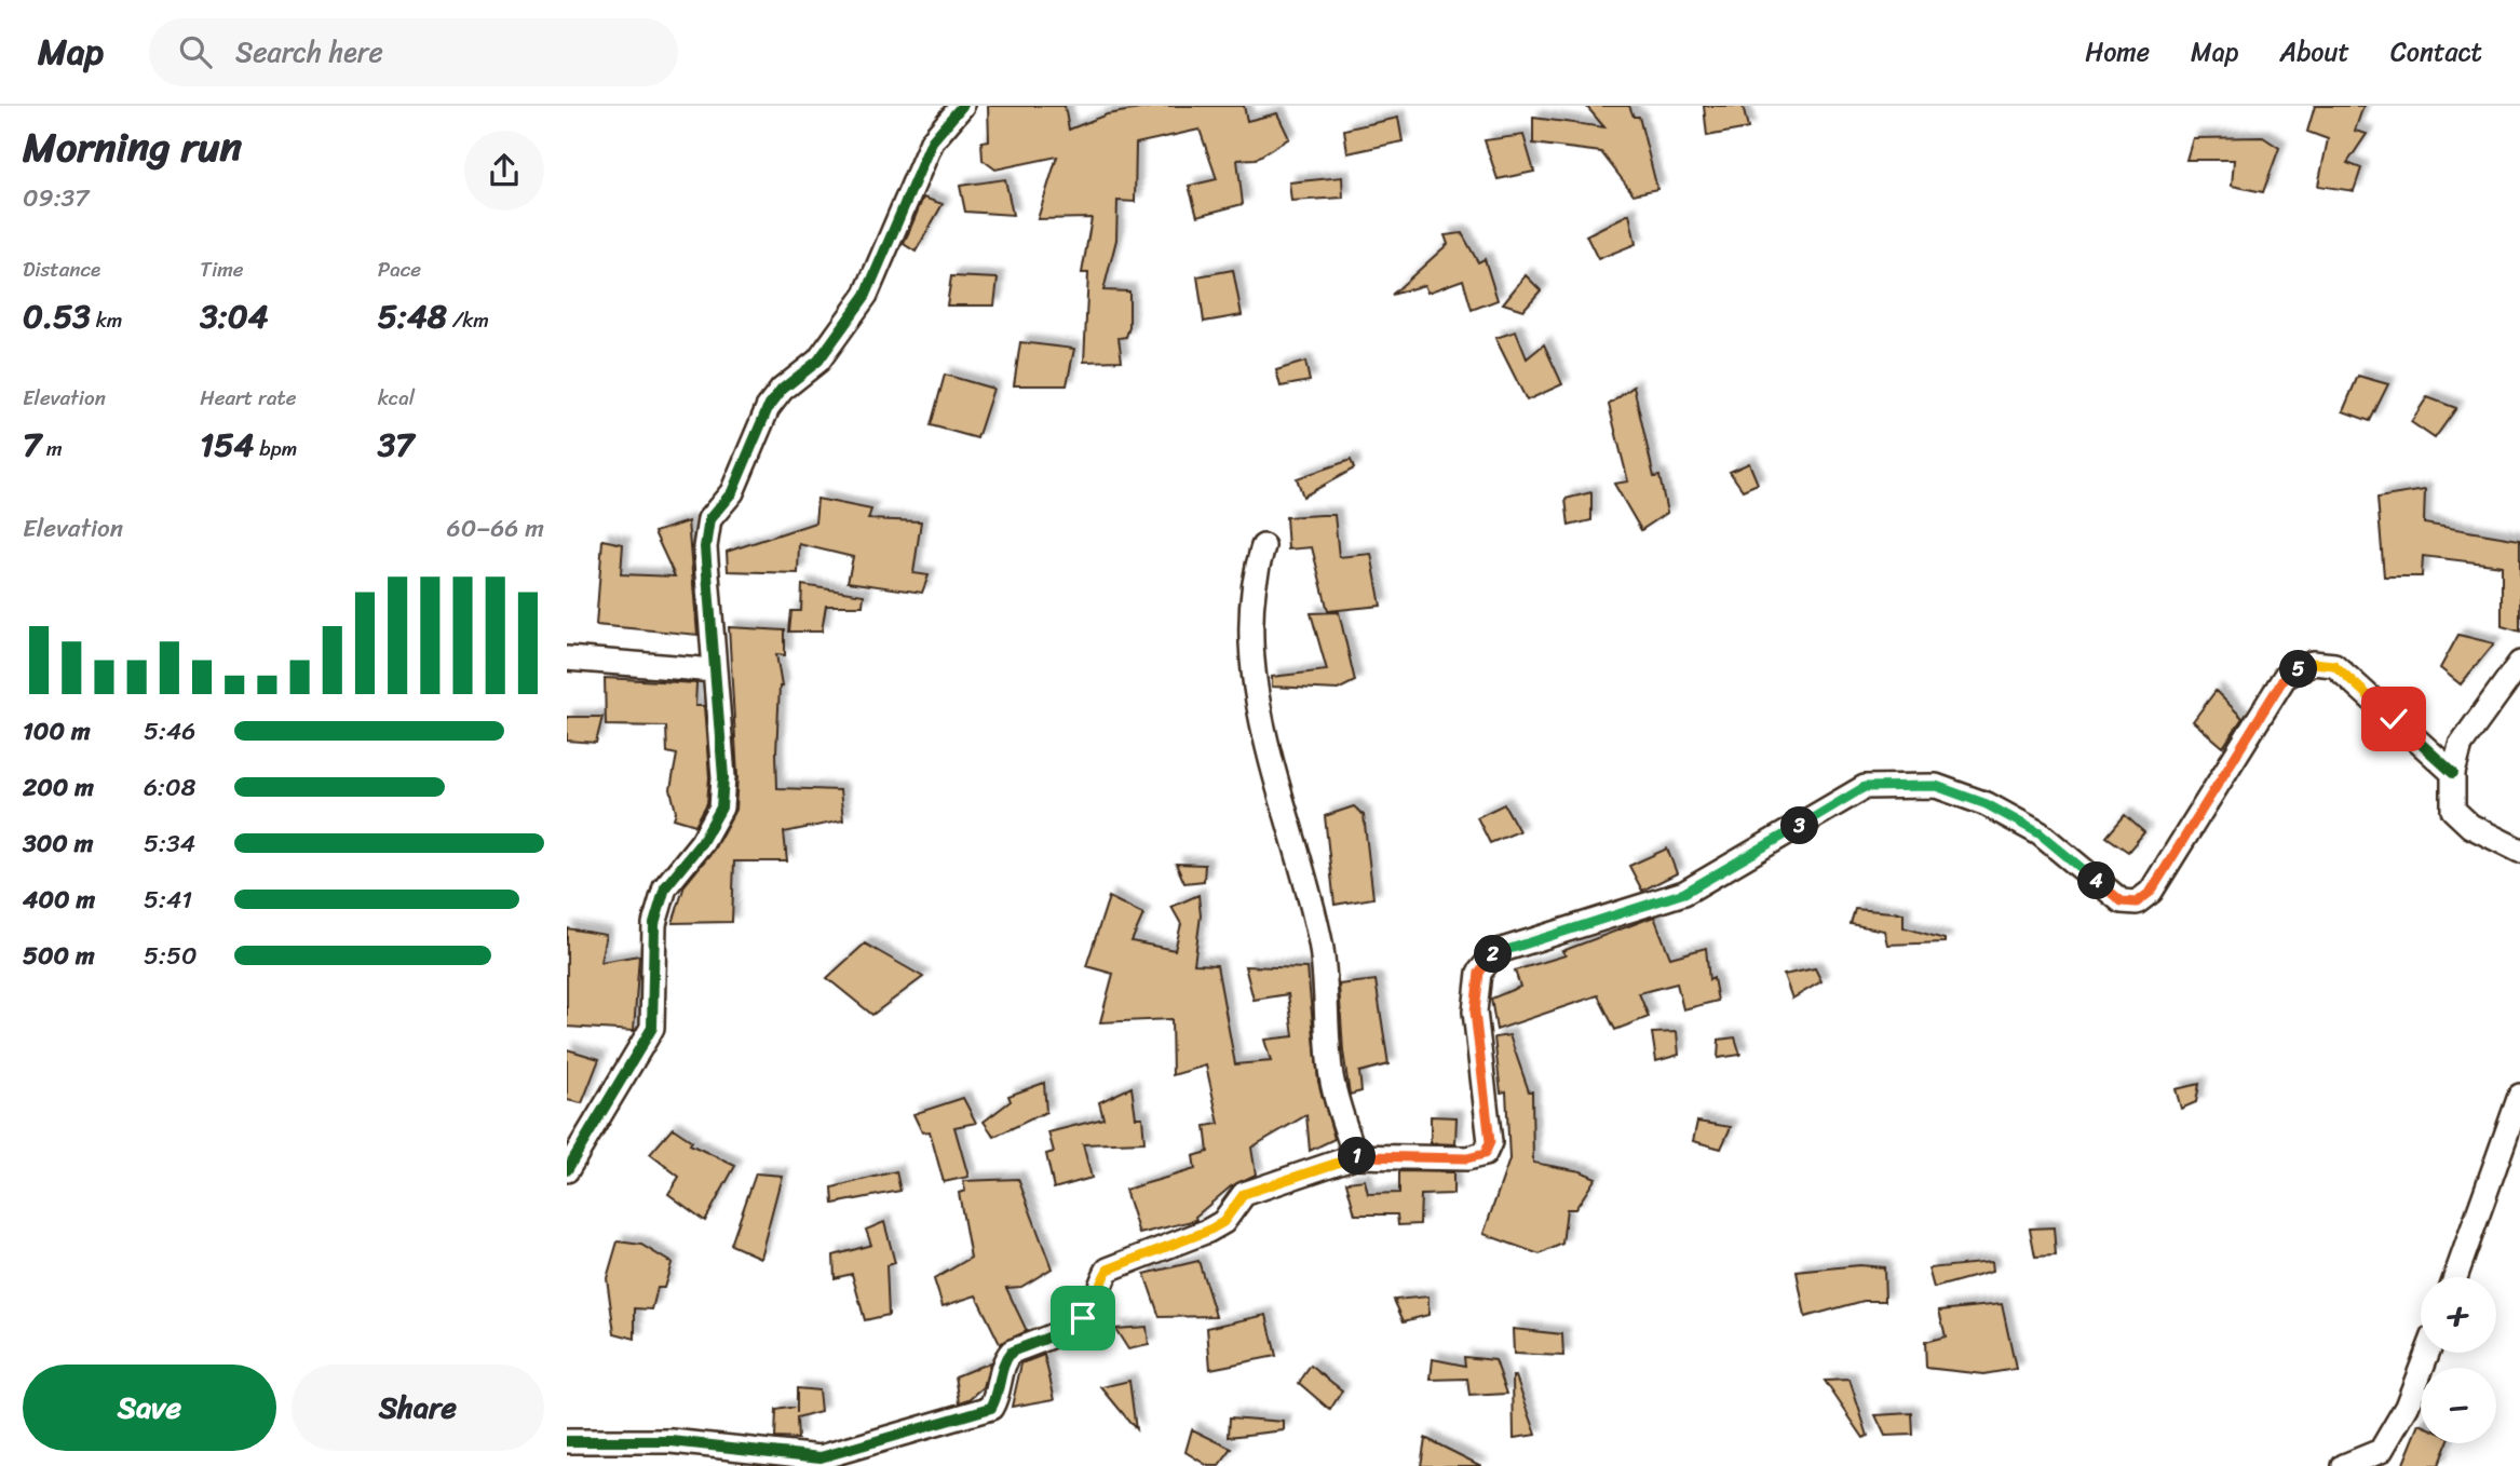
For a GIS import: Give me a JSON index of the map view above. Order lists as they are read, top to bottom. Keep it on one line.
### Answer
{"page":{"header":"Map","search":"Search here","nav":["Home","Map","About","Contact"],"heading":["Morning run","09:37"],"stats":[["Distance","0.53 km"],["Time","3:04"],["Pace","5:48 /km"],["Elevation","7 m"],["Heart rate","154 bpm"],["kcal","37"]],"chart":["Elevation","60–66 m"],"pins":["5","3","4","2","1"],"list":[{"name":"100 m","note":"5:46"},{"name":"200 m","note":"6:08"},{"name":"300 m","note":"5:34"},{"name":"400 m","note":"5:41"},{"name":"500 m","note":"5:50"}],"map_buttons":["+","−"],"buttons":["Save","Share"]}}
